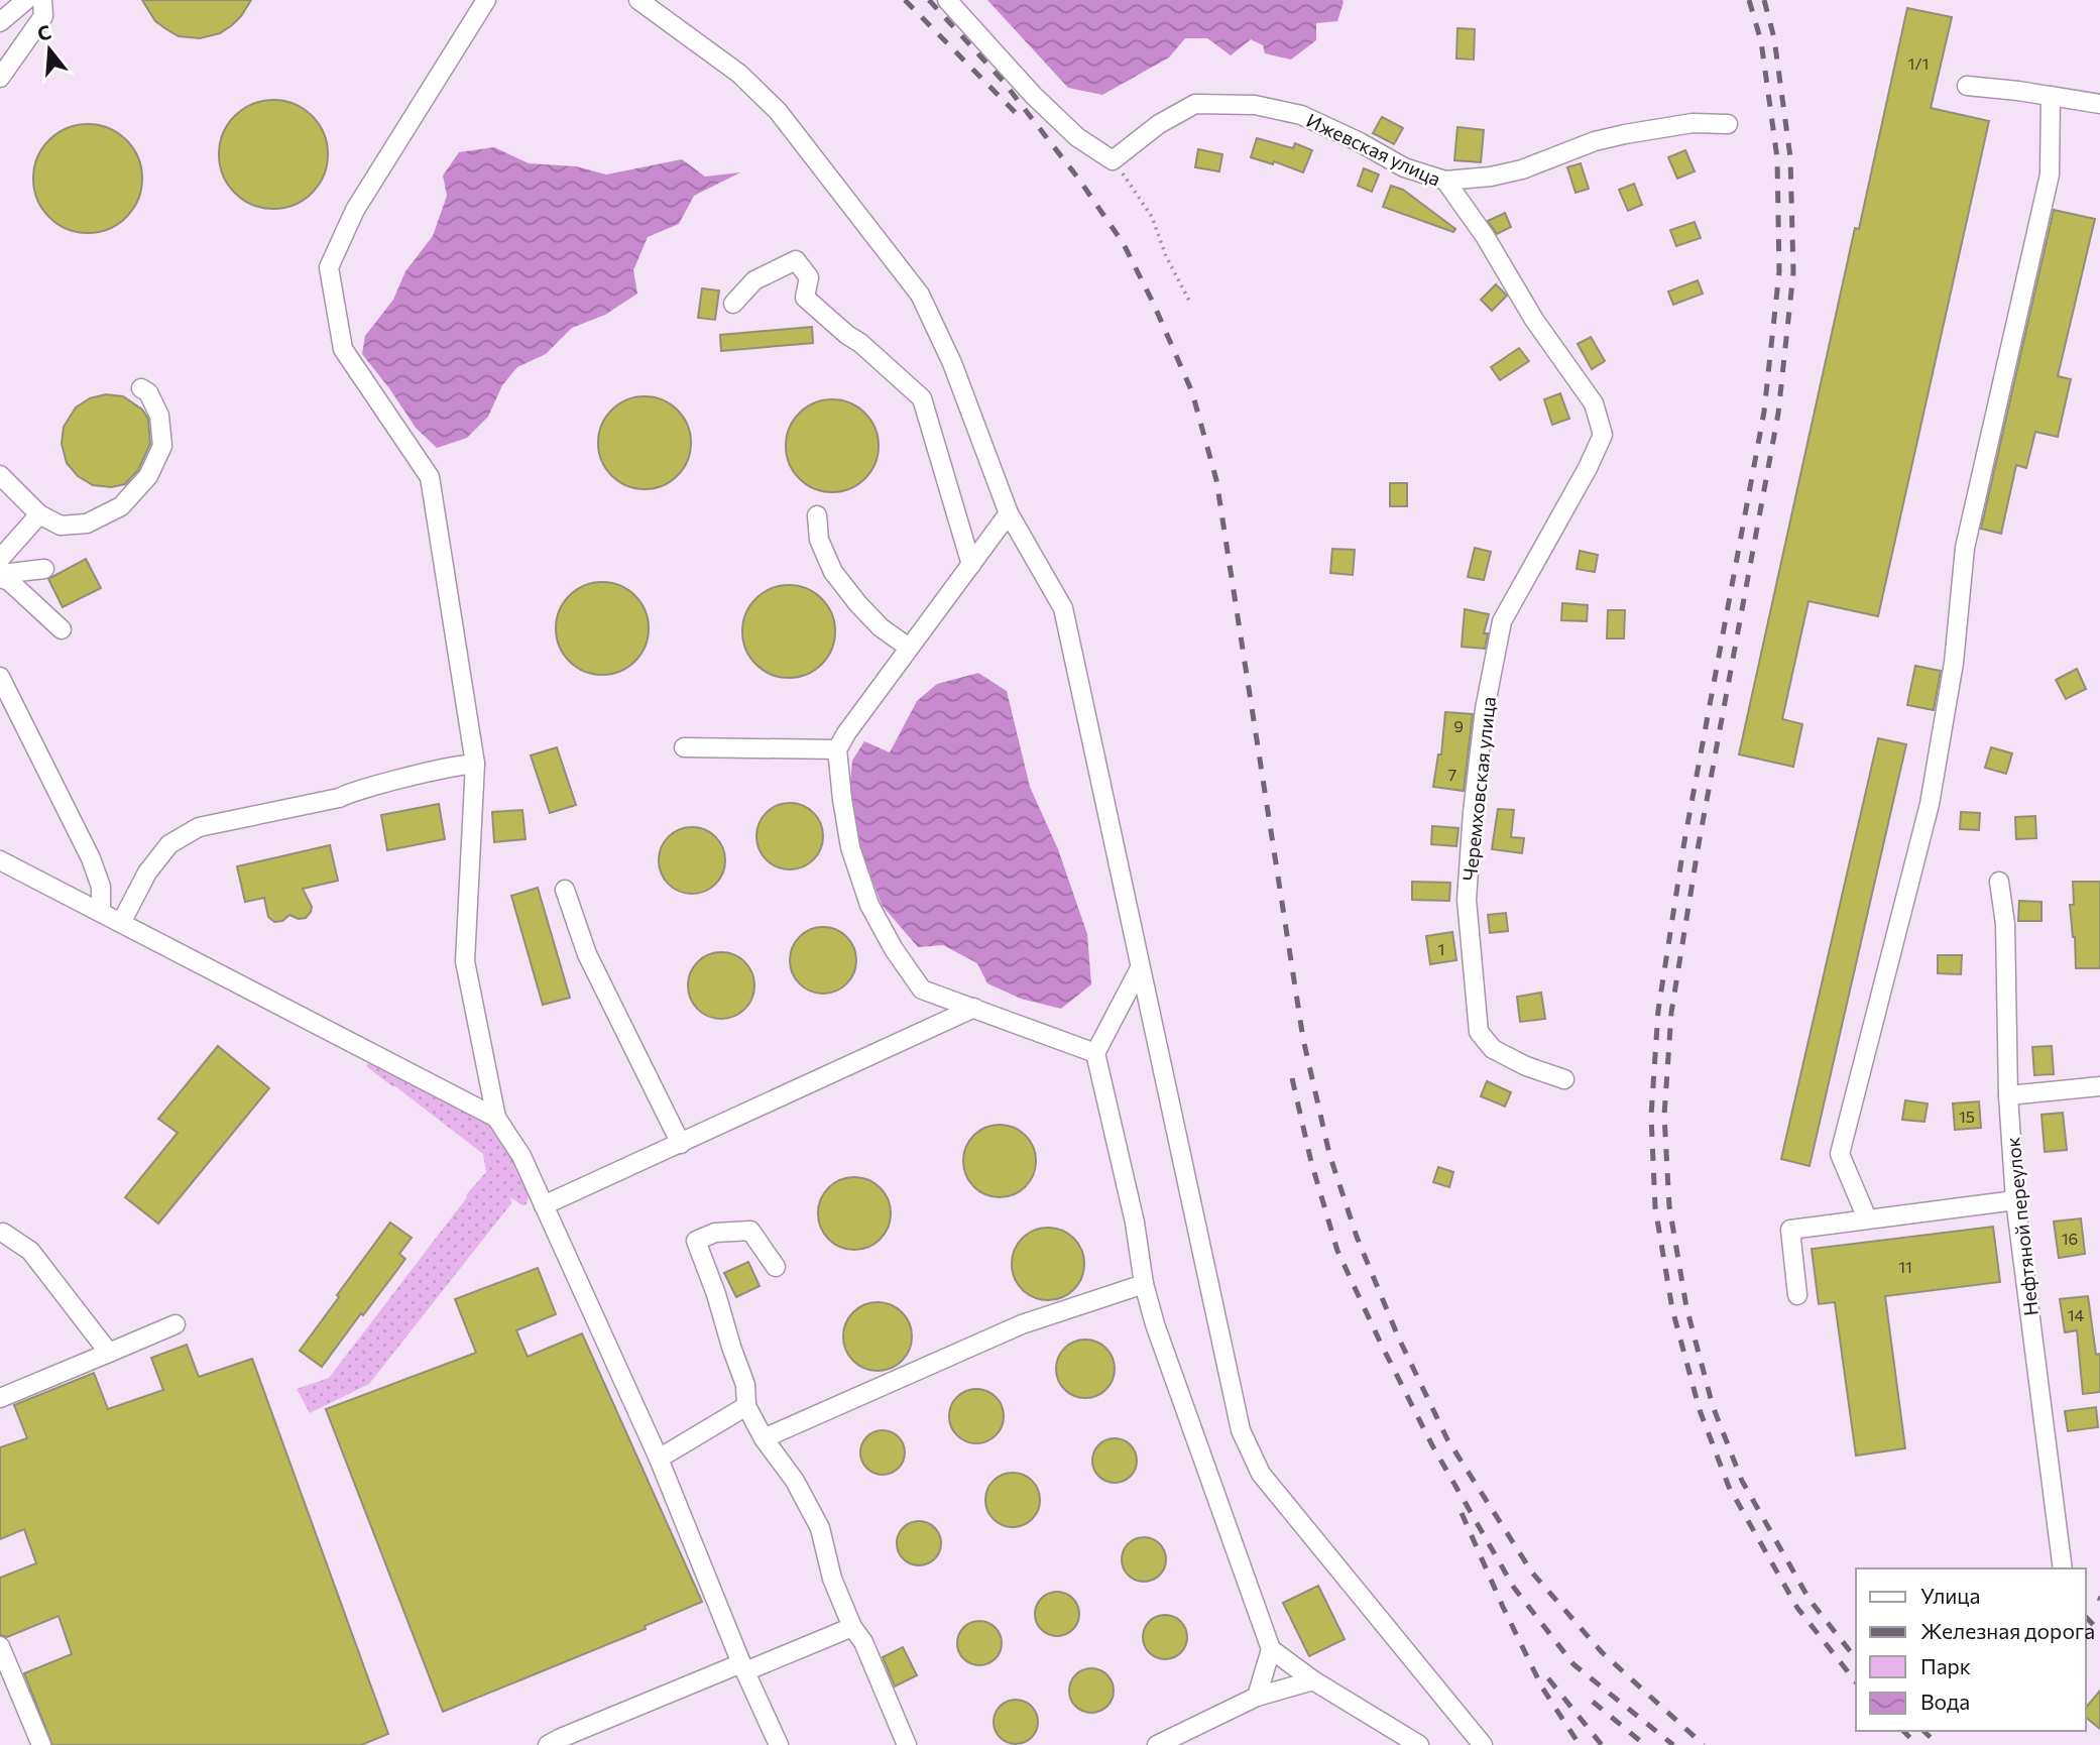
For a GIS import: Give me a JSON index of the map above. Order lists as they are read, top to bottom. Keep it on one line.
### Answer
{"streets":{"street":["Ижевская улица","Черемховская улица","Нефтяной переулок"]},"crossings":[["Ижевская улица","Черемховская улица"]],"house_numbers":["1/1","9","7","1","15","16","11","14"],"legend":["Улица","Железная дорога","Парк","Вода"],"north":"top"}
